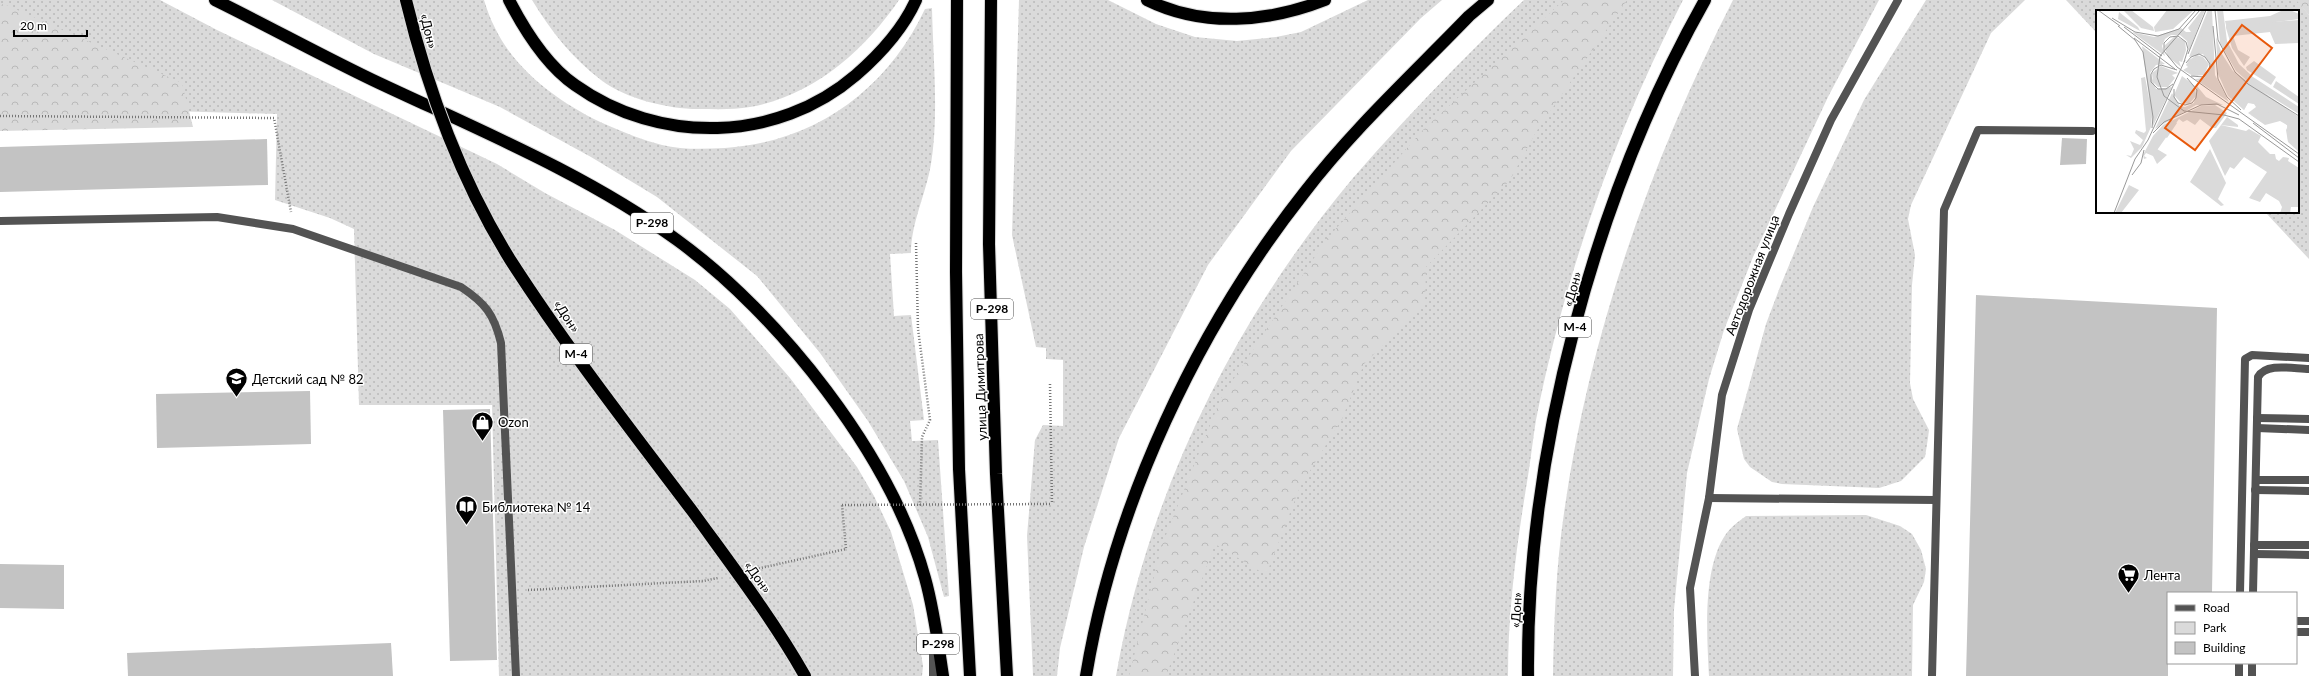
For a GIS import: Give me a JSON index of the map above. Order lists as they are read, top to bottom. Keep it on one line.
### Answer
{"streets":{"highway":["«Дон»","Р-298","М-4","улица Димитрова"],"street":["Автодорожная улица"]},"places":{"school or university":["Детский сад № 82"],"shop":["Ozon"],"library":["Библиотека № 14"],"supermarket":["Лента"]},"legend":["Road","Park","Building"],"scale_bar":"20 m"}
